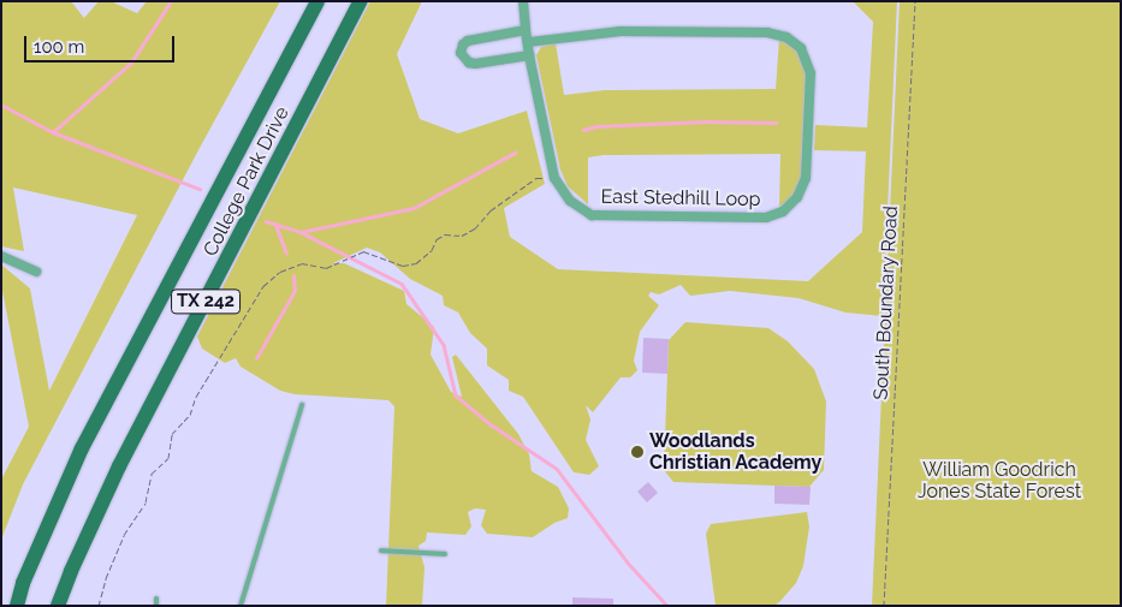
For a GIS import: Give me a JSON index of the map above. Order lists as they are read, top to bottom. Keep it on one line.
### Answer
{"streets":{"main road":["College Park Drive","TX 242"],"street":["East Stedhill Loop"],"path":["South Boundary Road"]},"parks":["William Goodrich Jones State Forest"],"places":["Woodlands Christian Academy"],"scale_bar":"100 m"}
